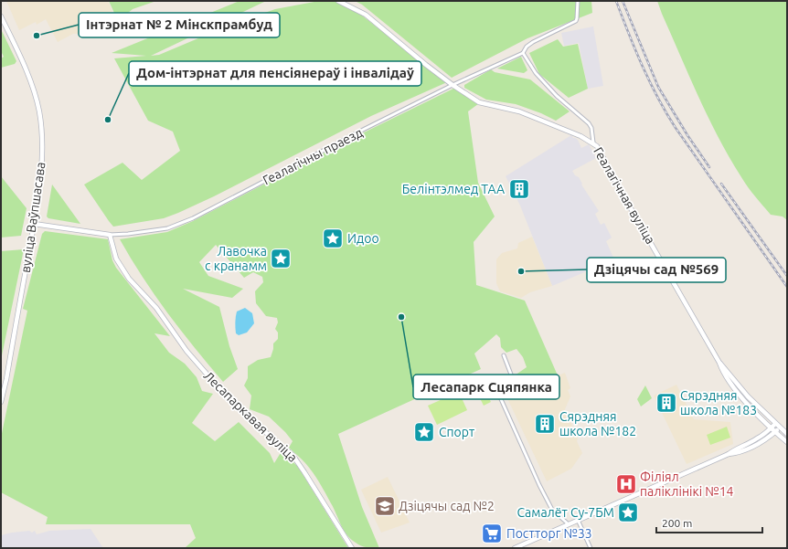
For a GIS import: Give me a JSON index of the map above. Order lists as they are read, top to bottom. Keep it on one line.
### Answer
{"streets":{"street":["Геалагічны праезд","Геалагічная вуліца","вуліца Ваўпшасава","Лесапаркавая вуліца"]},"crossings":[["Геалагічны праезд","Геалагічная вуліца"],["Геалагічны праезд","вуліца Ваўпшасава"],["Геалагічны праезд","Лесапаркавая вуліца"]],"places":{"other":["Інтэрнат № 2 Мінскпрамбуд","Дом-інтэрнат для пенсіянераў і інвалідаў","Дзіцячы сад №569","Лесапарк Сцяпянка"],"building":["Белінтэлмед ТАА","Сярэдняя школа №183","Сярэдняя школа №182"],"place":["Идоо","Лавочка с кранамм","Спорт","Самалёт Су-7БМ"],"hospital":["Філіял паліклінікі №14"],"school or university":["Дзіцячы сад №2"],"supermarket":["Постторг №33"]},"scale_bar":"200 m"}
